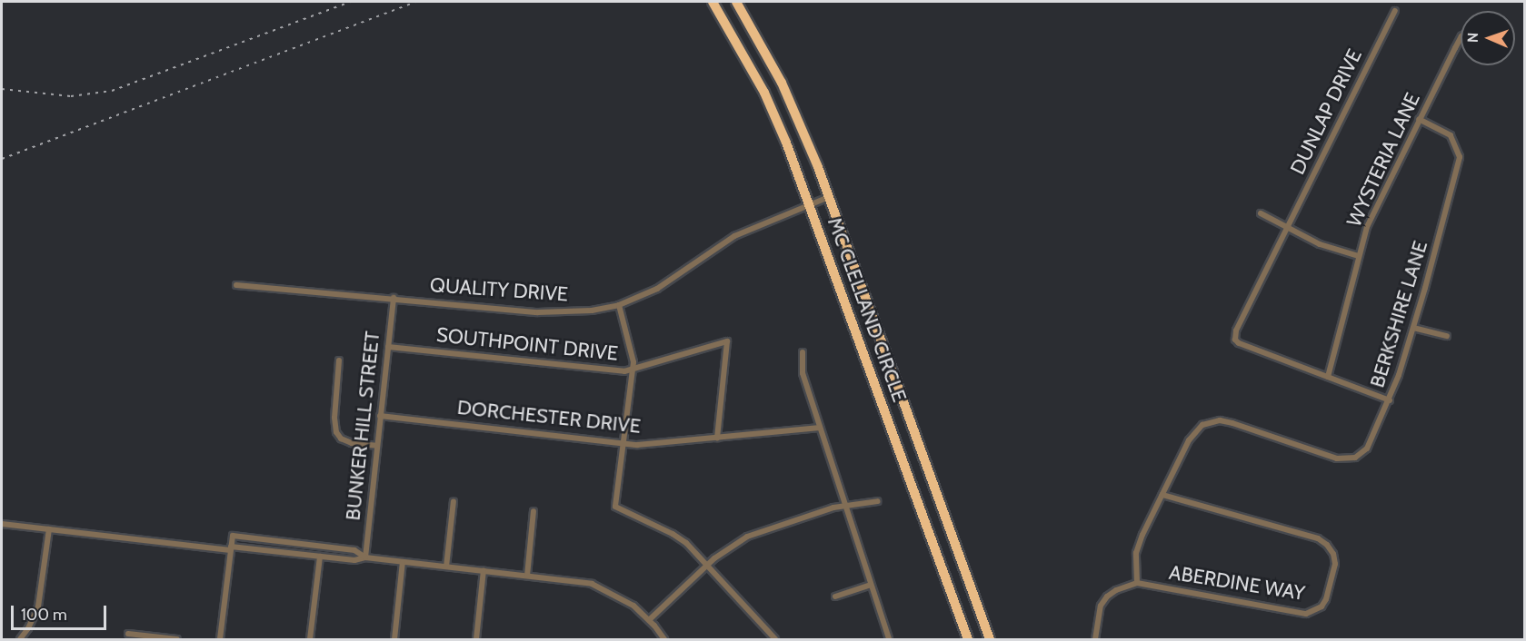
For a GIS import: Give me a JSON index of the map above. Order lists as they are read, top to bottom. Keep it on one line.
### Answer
{"streets":{"highway":["MC CLELLAND CIRCLE"],"street":["DUNLAP DRIVE","WYSTERIA LANE","QUALITY DRIVE","BERKSHIRE LANE","SOUTHPOINT DRIVE","DORCHESTER DRIVE","BUNKER HILL STREET","ABERDINE WAY"]},"crossings":[["DUNLAP DRIVE","WYSTERIA LANE"],["WYSTERIA LANE","BERKSHIRE LANE"],["QUALITY DRIVE","MC CLELLAND CIRCLE"],["QUALITY DRIVE","BUNKER HILL STREET"],["BERKSHIRE LANE","ABERDINE WAY"],["SOUTHPOINT DRIVE","DORCHESTER DRIVE"],["SOUTHPOINT DRIVE","BUNKER HILL STREET"],["DORCHESTER DRIVE","BUNKER HILL STREET"]],"scale_bar":"100 m","north":"left"}
